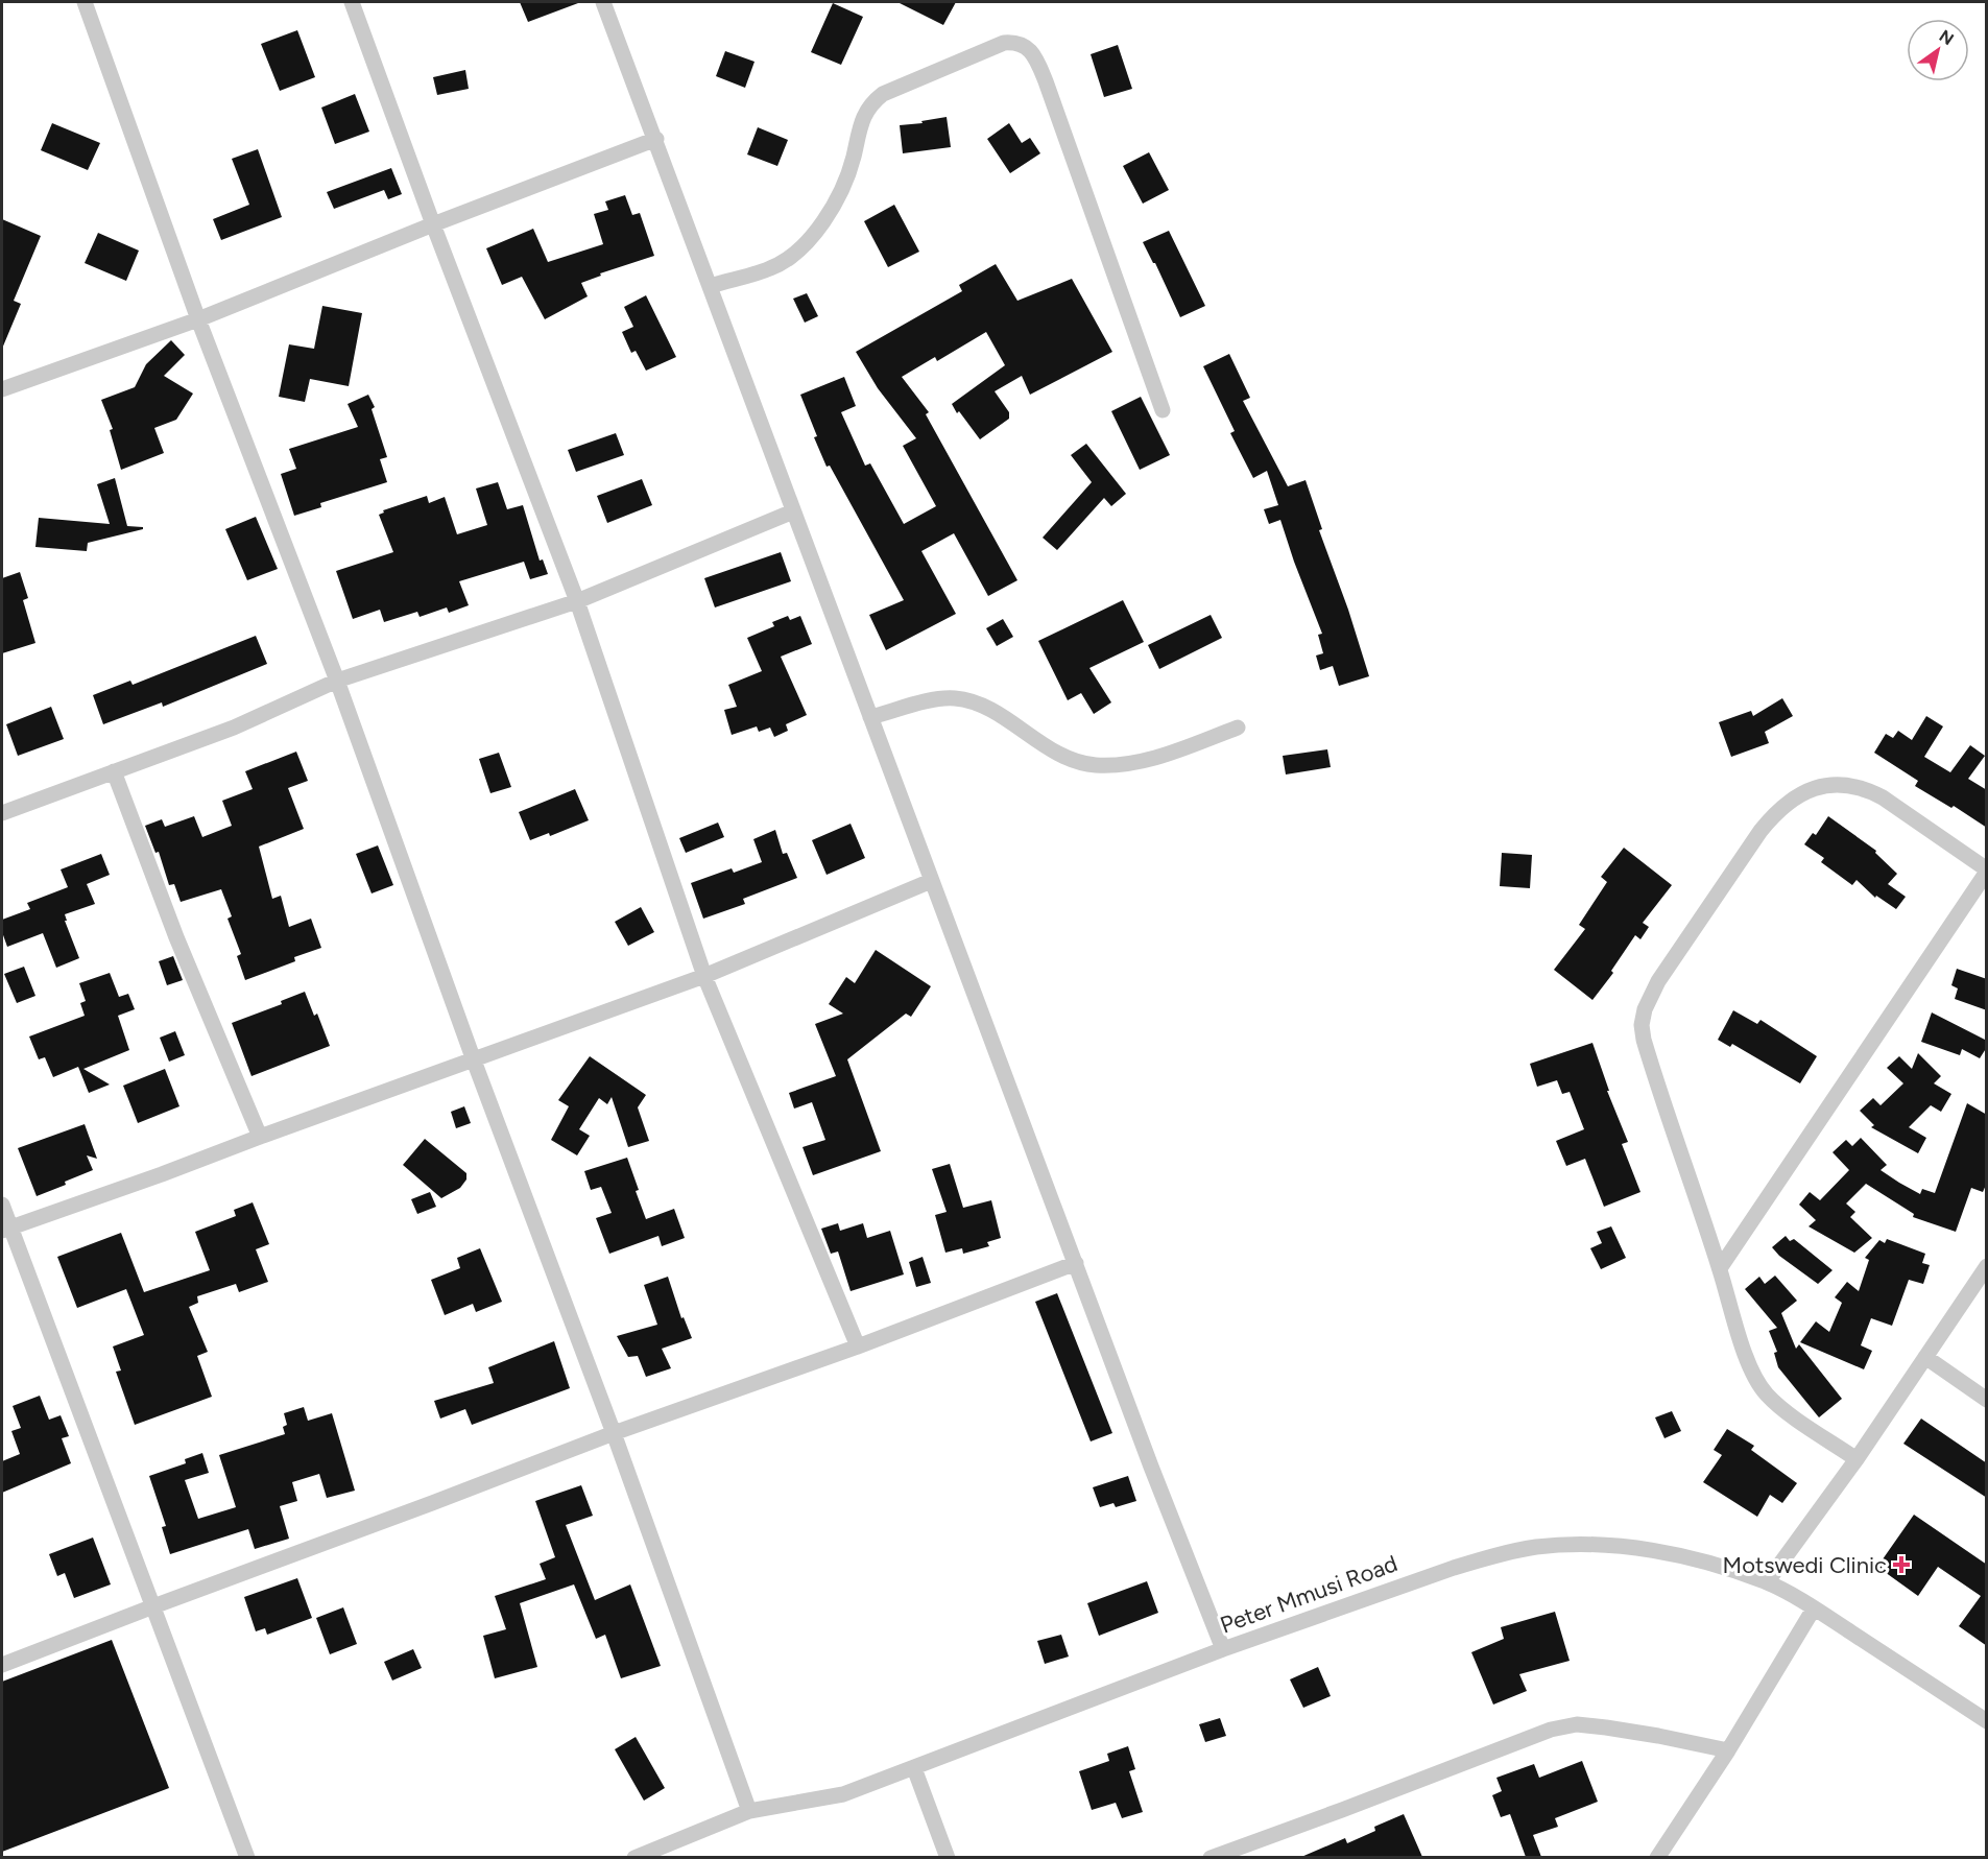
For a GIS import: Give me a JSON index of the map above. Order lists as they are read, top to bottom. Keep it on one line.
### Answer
{"streets":{"street":["Peter Mmusi Road"]},"places":{"health":["Motswedi Clinic"]},"north":"top right"}
